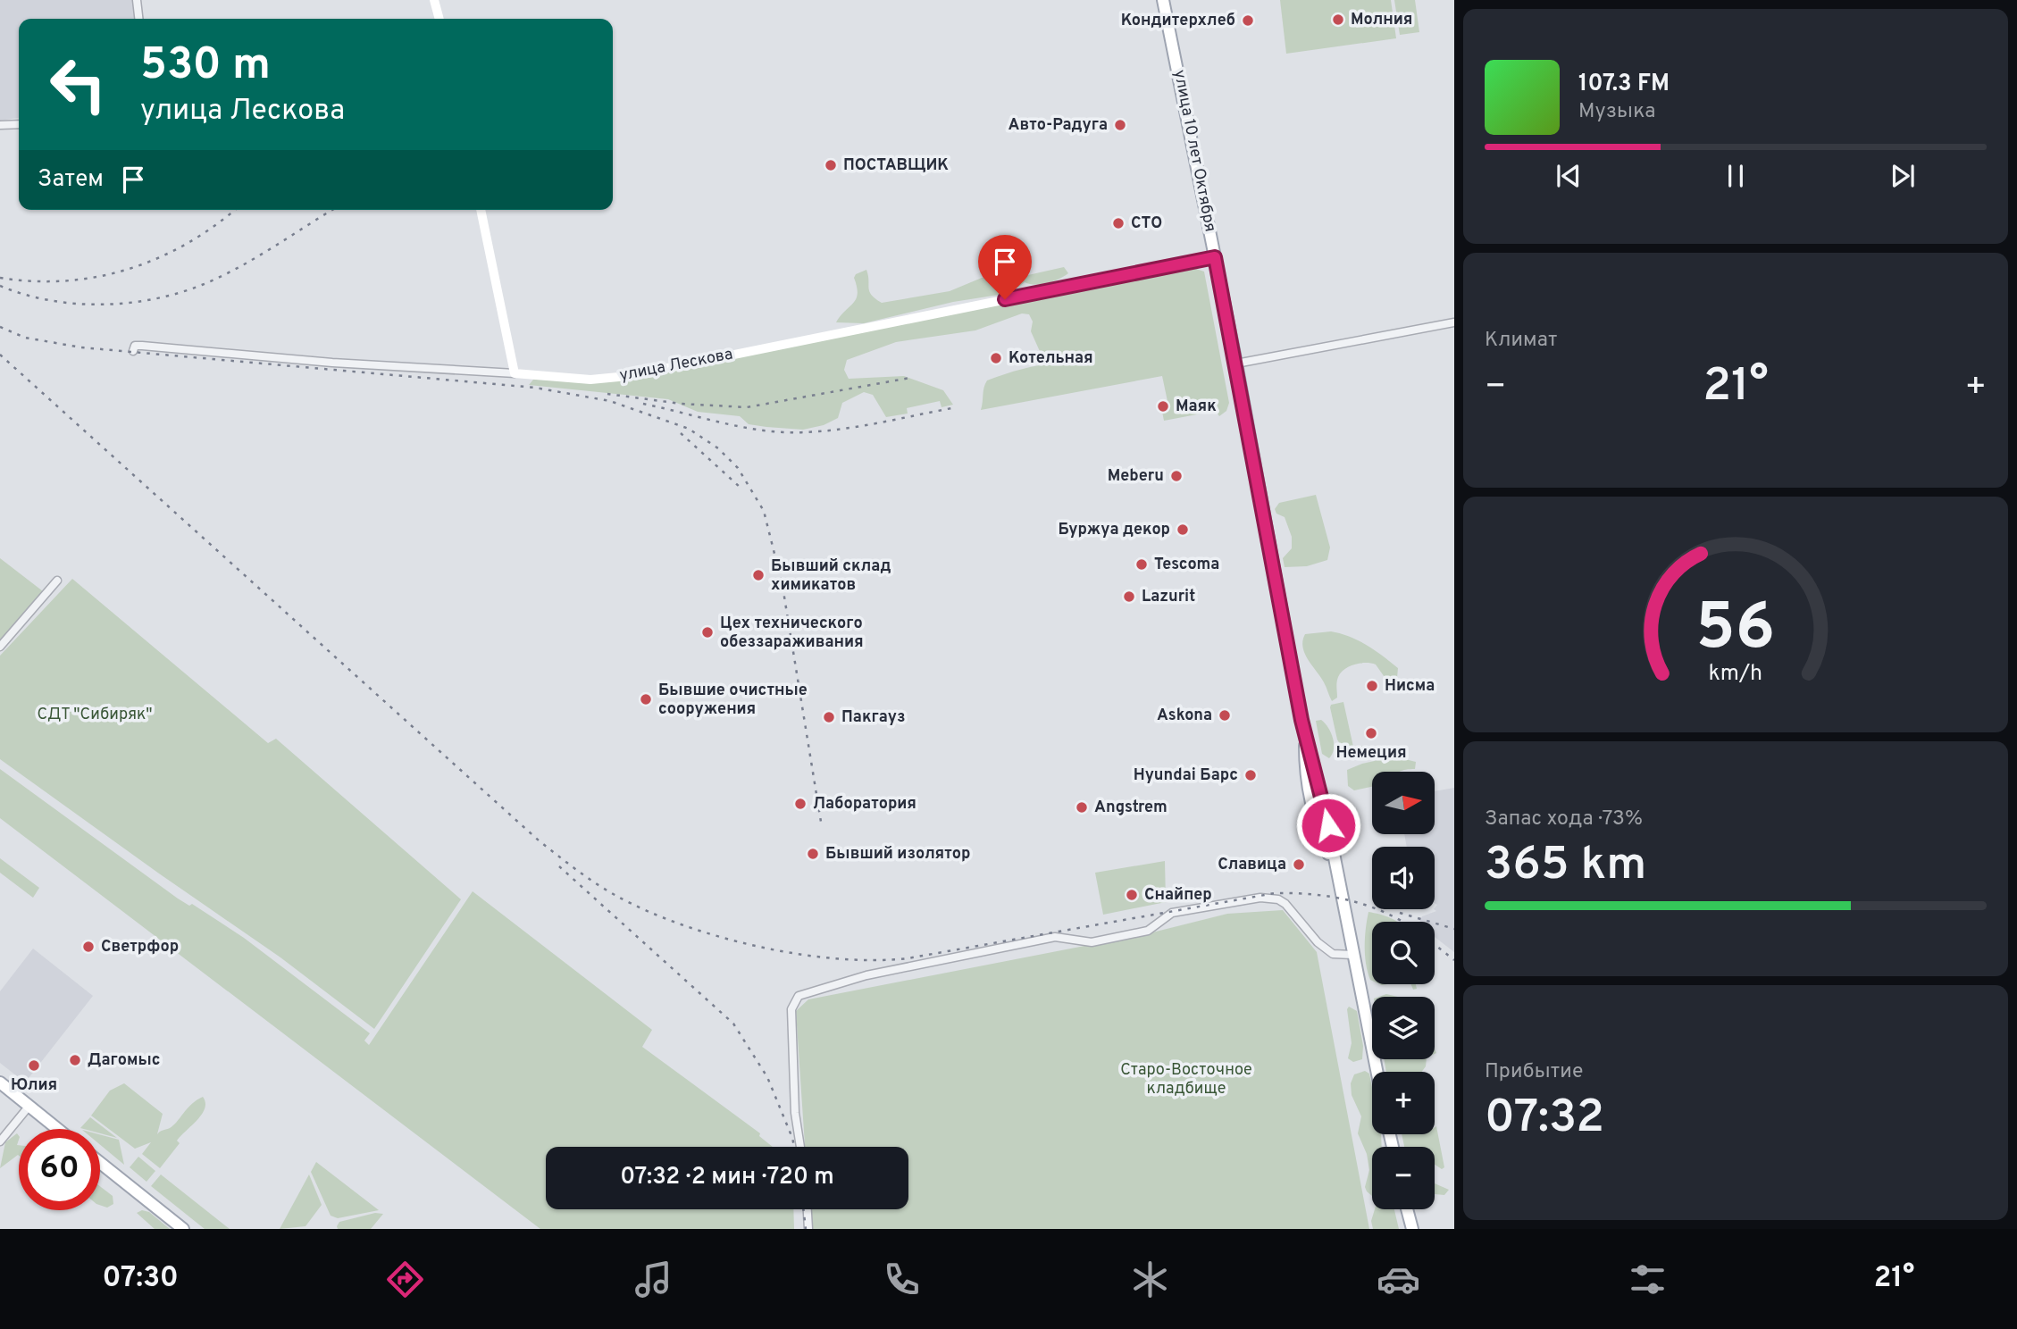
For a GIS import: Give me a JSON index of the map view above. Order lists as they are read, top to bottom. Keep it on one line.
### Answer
{"streets":{"main road":["улица 10 лет Октября","улица Лескова"]},"crossings":[["улица 10 лет Октября","улица Лескова"]],"parks":["СДТ \"Сибиряк\"","Старо-Восточное кладбище"],"places":["Молния","Кондитерхлеб","Авто-Радуга","ПОСТАВЩИК","СТО","Котельная","Маяк","Meberu","Буржуа декор","Tescoma","Бывший склад химикатов","Lazurit","Цех технического обеззараживания","Нисма","Бывшие очистные сооружения","Askona","Пакгауз","Немеция","Hyundai Барс","Лаборатория","Angstrem","Бывший изолятор","Славица","Снайпер","Светрфор","Дагомыс","Юлия"],"north":"right","page":{"turn":["530 m","улица Лескова"],"song":["107.3 FM","Музыка"],"then":"Затем","tile":["Климат",["Запас хода · 73%","365 km"],["Прибытие","07:32"]],"heat":["−","21°","+"],"map_buttons":["+","−"],"limit":"60","trip":"07:32 · 2 мин · 720 m","tabs":["07:30","21°"],"gauge":["56","km/h"]}}
